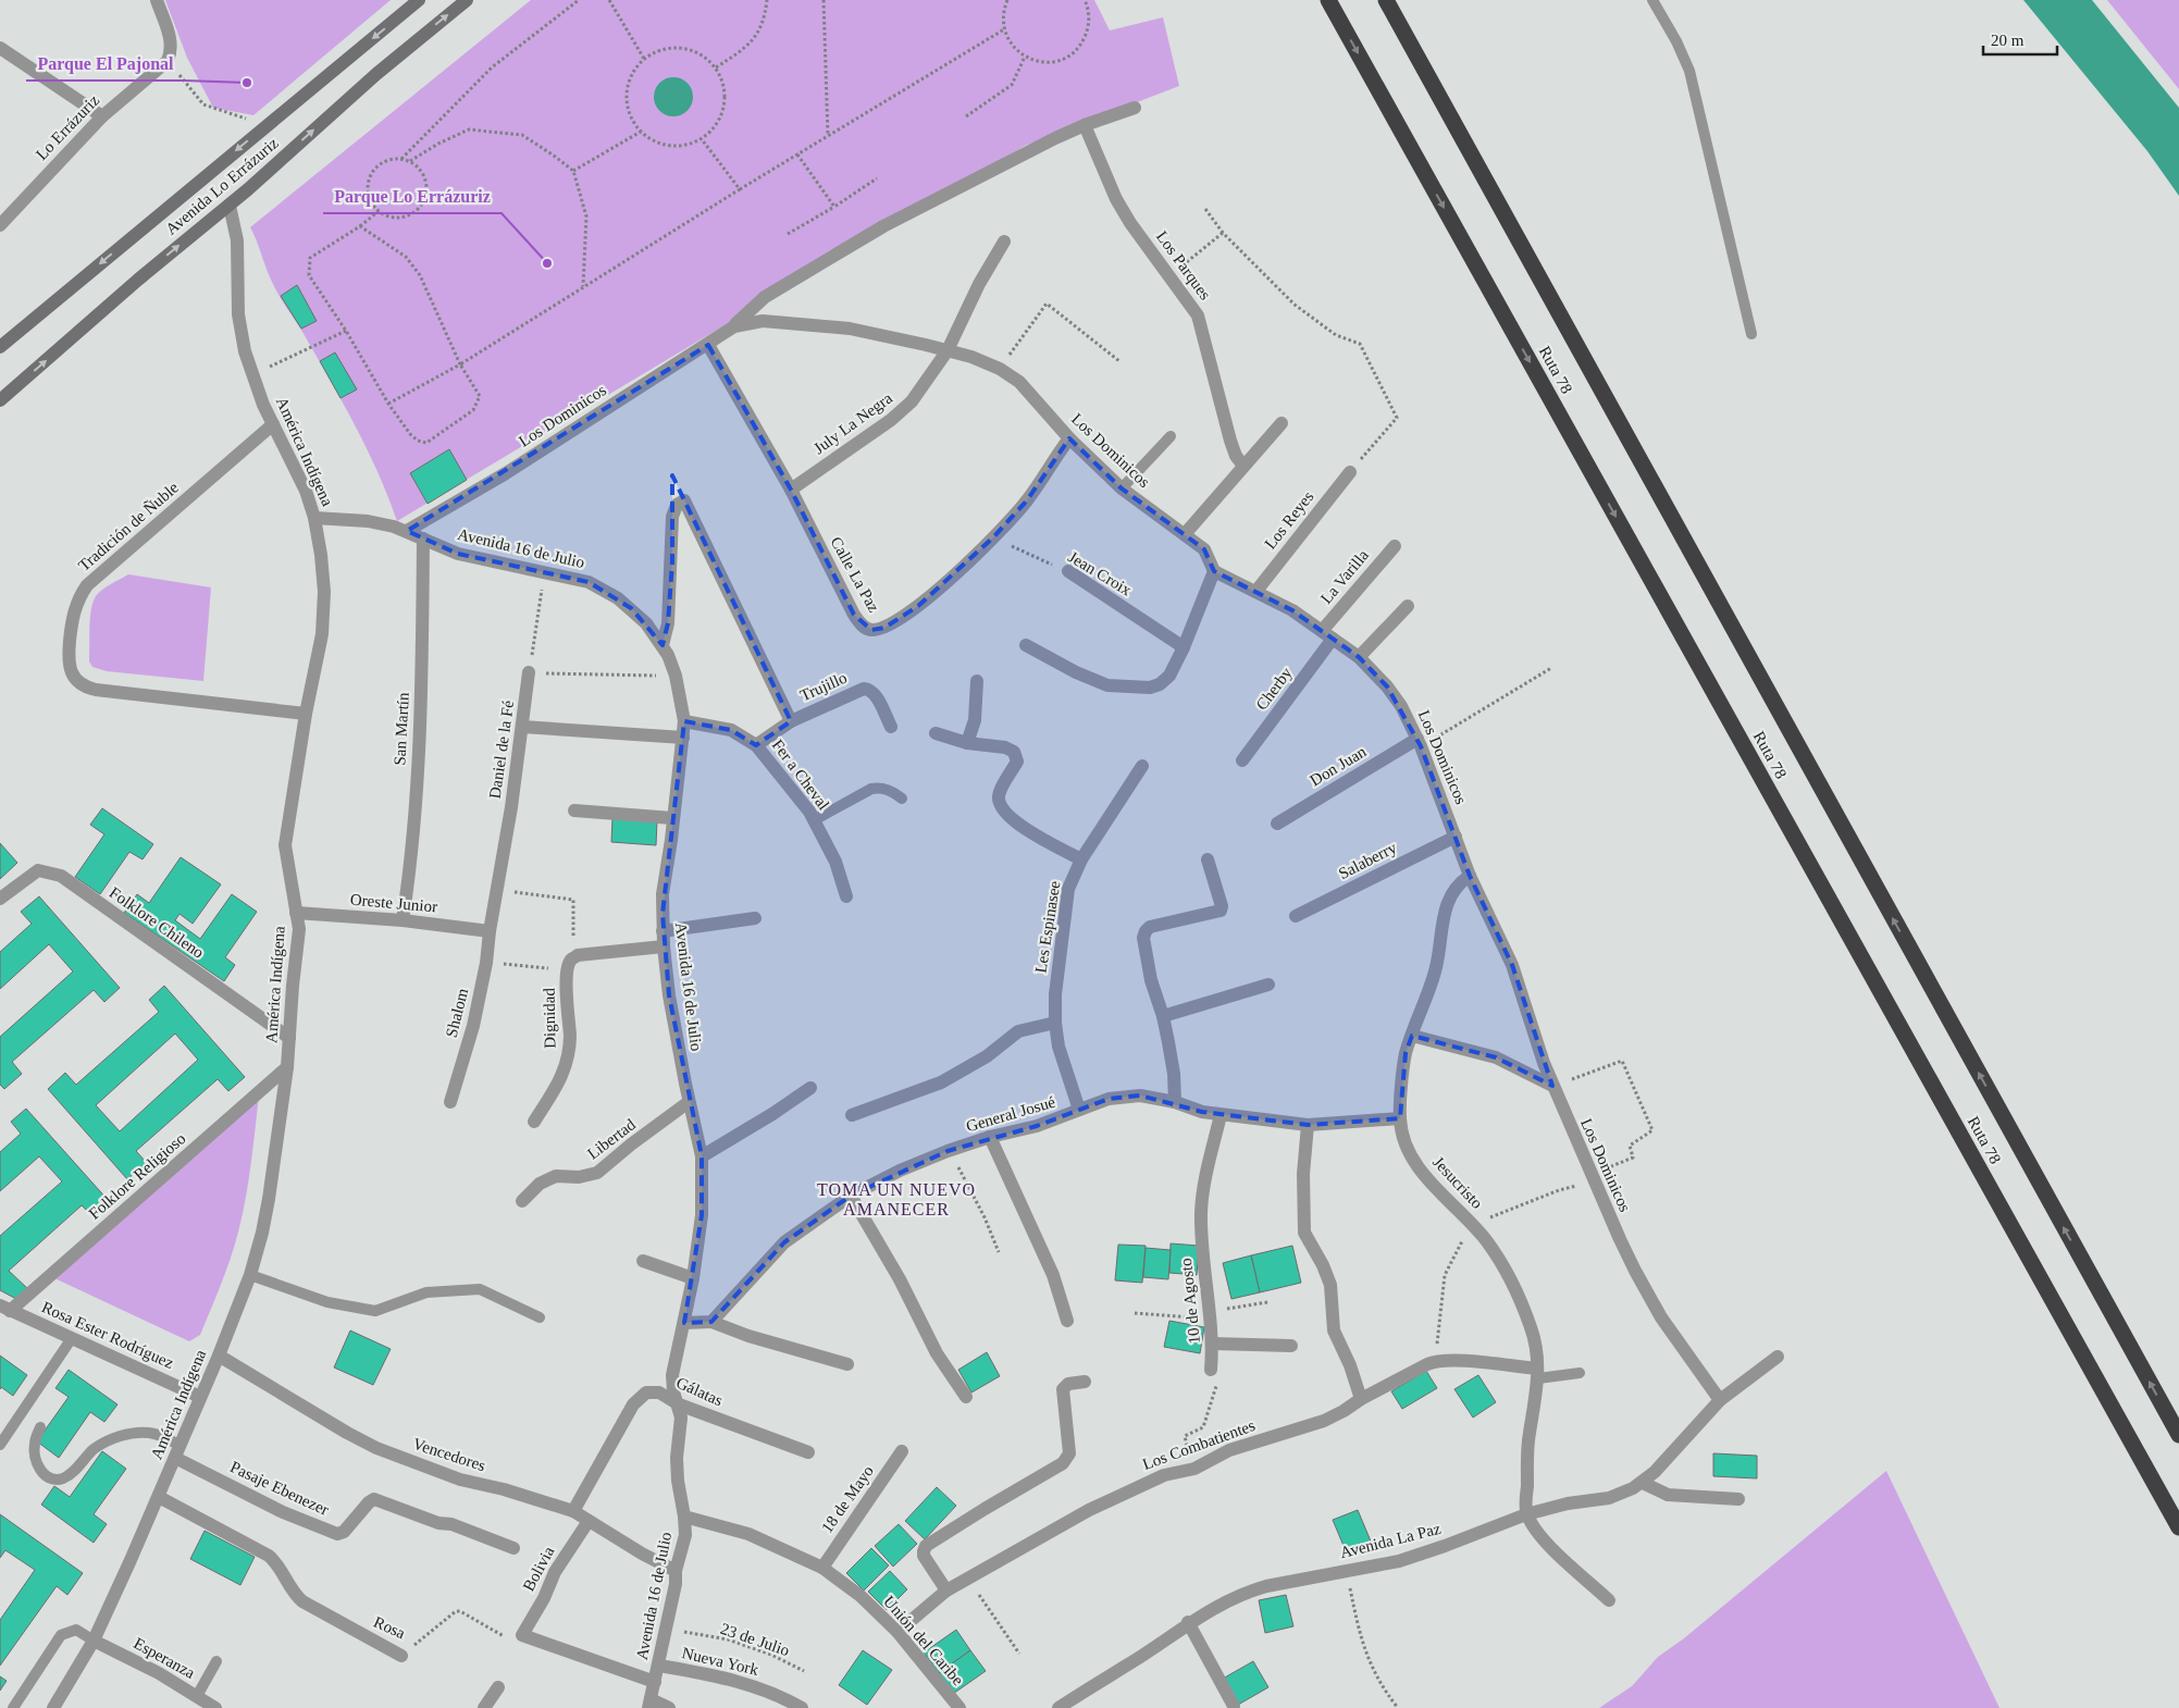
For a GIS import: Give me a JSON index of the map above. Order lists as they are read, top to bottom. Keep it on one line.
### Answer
{"streets":{"highway":["Ruta 78"],"main road":["Avenida Lo Errázuriz"],"street":["Lo Errázuriz","Los Parques","Los Dominicos","July La Negra","América Indígena","Los Reyes","Tradición de Ñuble","Avenida 16 de Julio","Jean Croix","Calle La Paz","La Varilla","Trujillo","Cherby","San Martín","Daniel de la Fé","Don Juan","Fer a Cheval","Salaberry","Oreste Junior","Folklore Chileno","Les Espinasee","Shalom","Dignidad","General Josué","Libertad","Folklore Religioso","Jesucristo","10 de Agosto","Rosa Ester Rodríguez","Gálatas","Los Combatientes","Vencedores","Pasaje Ebenezer","18 de Mayo","Avenida La Paz","Bolivia","Rosa","Unión del Caribe","Esperanza","Nueva York"],"path":["23 de Julio"]},"crossings":[["Avenida Lo Errázuriz","América Indígena"],["Los Parques","Los Dominicos"],["Los Dominicos","July La Negra"],["Los Dominicos","Los Reyes"],["Los Dominicos","Avenida 16 de Julio"],["Los Dominicos","Calle La Paz"],["Los Dominicos","La Varilla"],["Los Dominicos","Cherby"],["Los Dominicos","Don Juan"],["Los Dominicos","Salaberry"],["Los Dominicos","Jesucristo"],["Los Dominicos","Avenida La Paz"],["July La Negra","Calle La Paz"],["América Indígena","Tradición de Ñuble"],["América Indígena","Avenida 16 de Julio"],["América Indígena","Oreste Junior"],["América Indígena","Folklore Chileno"],["América Indígena","Folklore Religioso"],["América Indígena","Rosa Ester Rodríguez"],["América Indígena","Vencedores"],["América Indígena","Pasaje Ebenezer"],["América Indígena","Rosa"],["América Indígena","Esperanza"],["Avenida 16 de Julio","San Martín"],["Avenida 16 de Julio","Fer a Cheval"],["Avenida 16 de Julio","Libertad"],["Avenida 16 de Julio","Gálatas"],["Avenida 16 de Julio","Vencedores"],["Avenida 16 de Julio","23 de Julio"],["Avenida 16 de Julio","Unión del Caribe"],["Avenida 16 de Julio","Nueva York"],["Jean Croix","Calle La Paz"],["La Varilla","Cherby"],["Trujillo","Fer a Cheval"],["San Martín","Oreste Junior"],["Daniel de la Fé","Oreste Junior"],["Daniel de la Fé","Shalom"],["Oreste Junior","Shalom"],["Les Espinasee","General Josué"],["General Josué","Jesucristo"],["General Josué","10 de Agosto"],["Folklore Religioso","Rosa Ester Rodríguez"],["Jesucristo","Avenida La Paz"],["Gálatas","Vencedores"],["Los Combatientes","Unión del Caribe"],["Vencedores","Bolivia"],["18 de Mayo","Unión del Caribe"],["Bolivia","Rosa"]],"districts":["TOMA UN NUEVO AMANECER"],"places":["Parque El Pajonal","Parque Lo Errázuriz"],"scale_bar":"20 m"}
